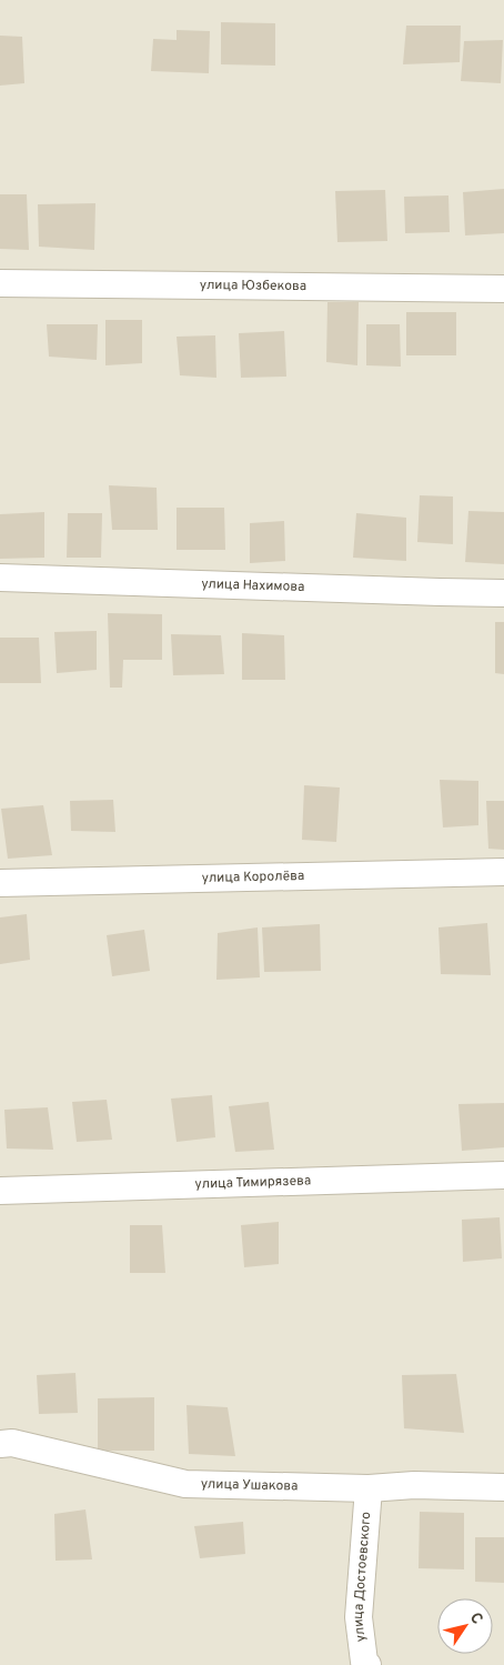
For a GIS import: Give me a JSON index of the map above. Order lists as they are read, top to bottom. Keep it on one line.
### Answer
{"streets":{"street":["улица Юзбекова","улица Нахимова","улица Королёва","улица Тимирязева","улица Ушакова","улица Достоевского"]},"crossings":[["улица Ушакова","улица Достоевского"]],"north":"top right"}
